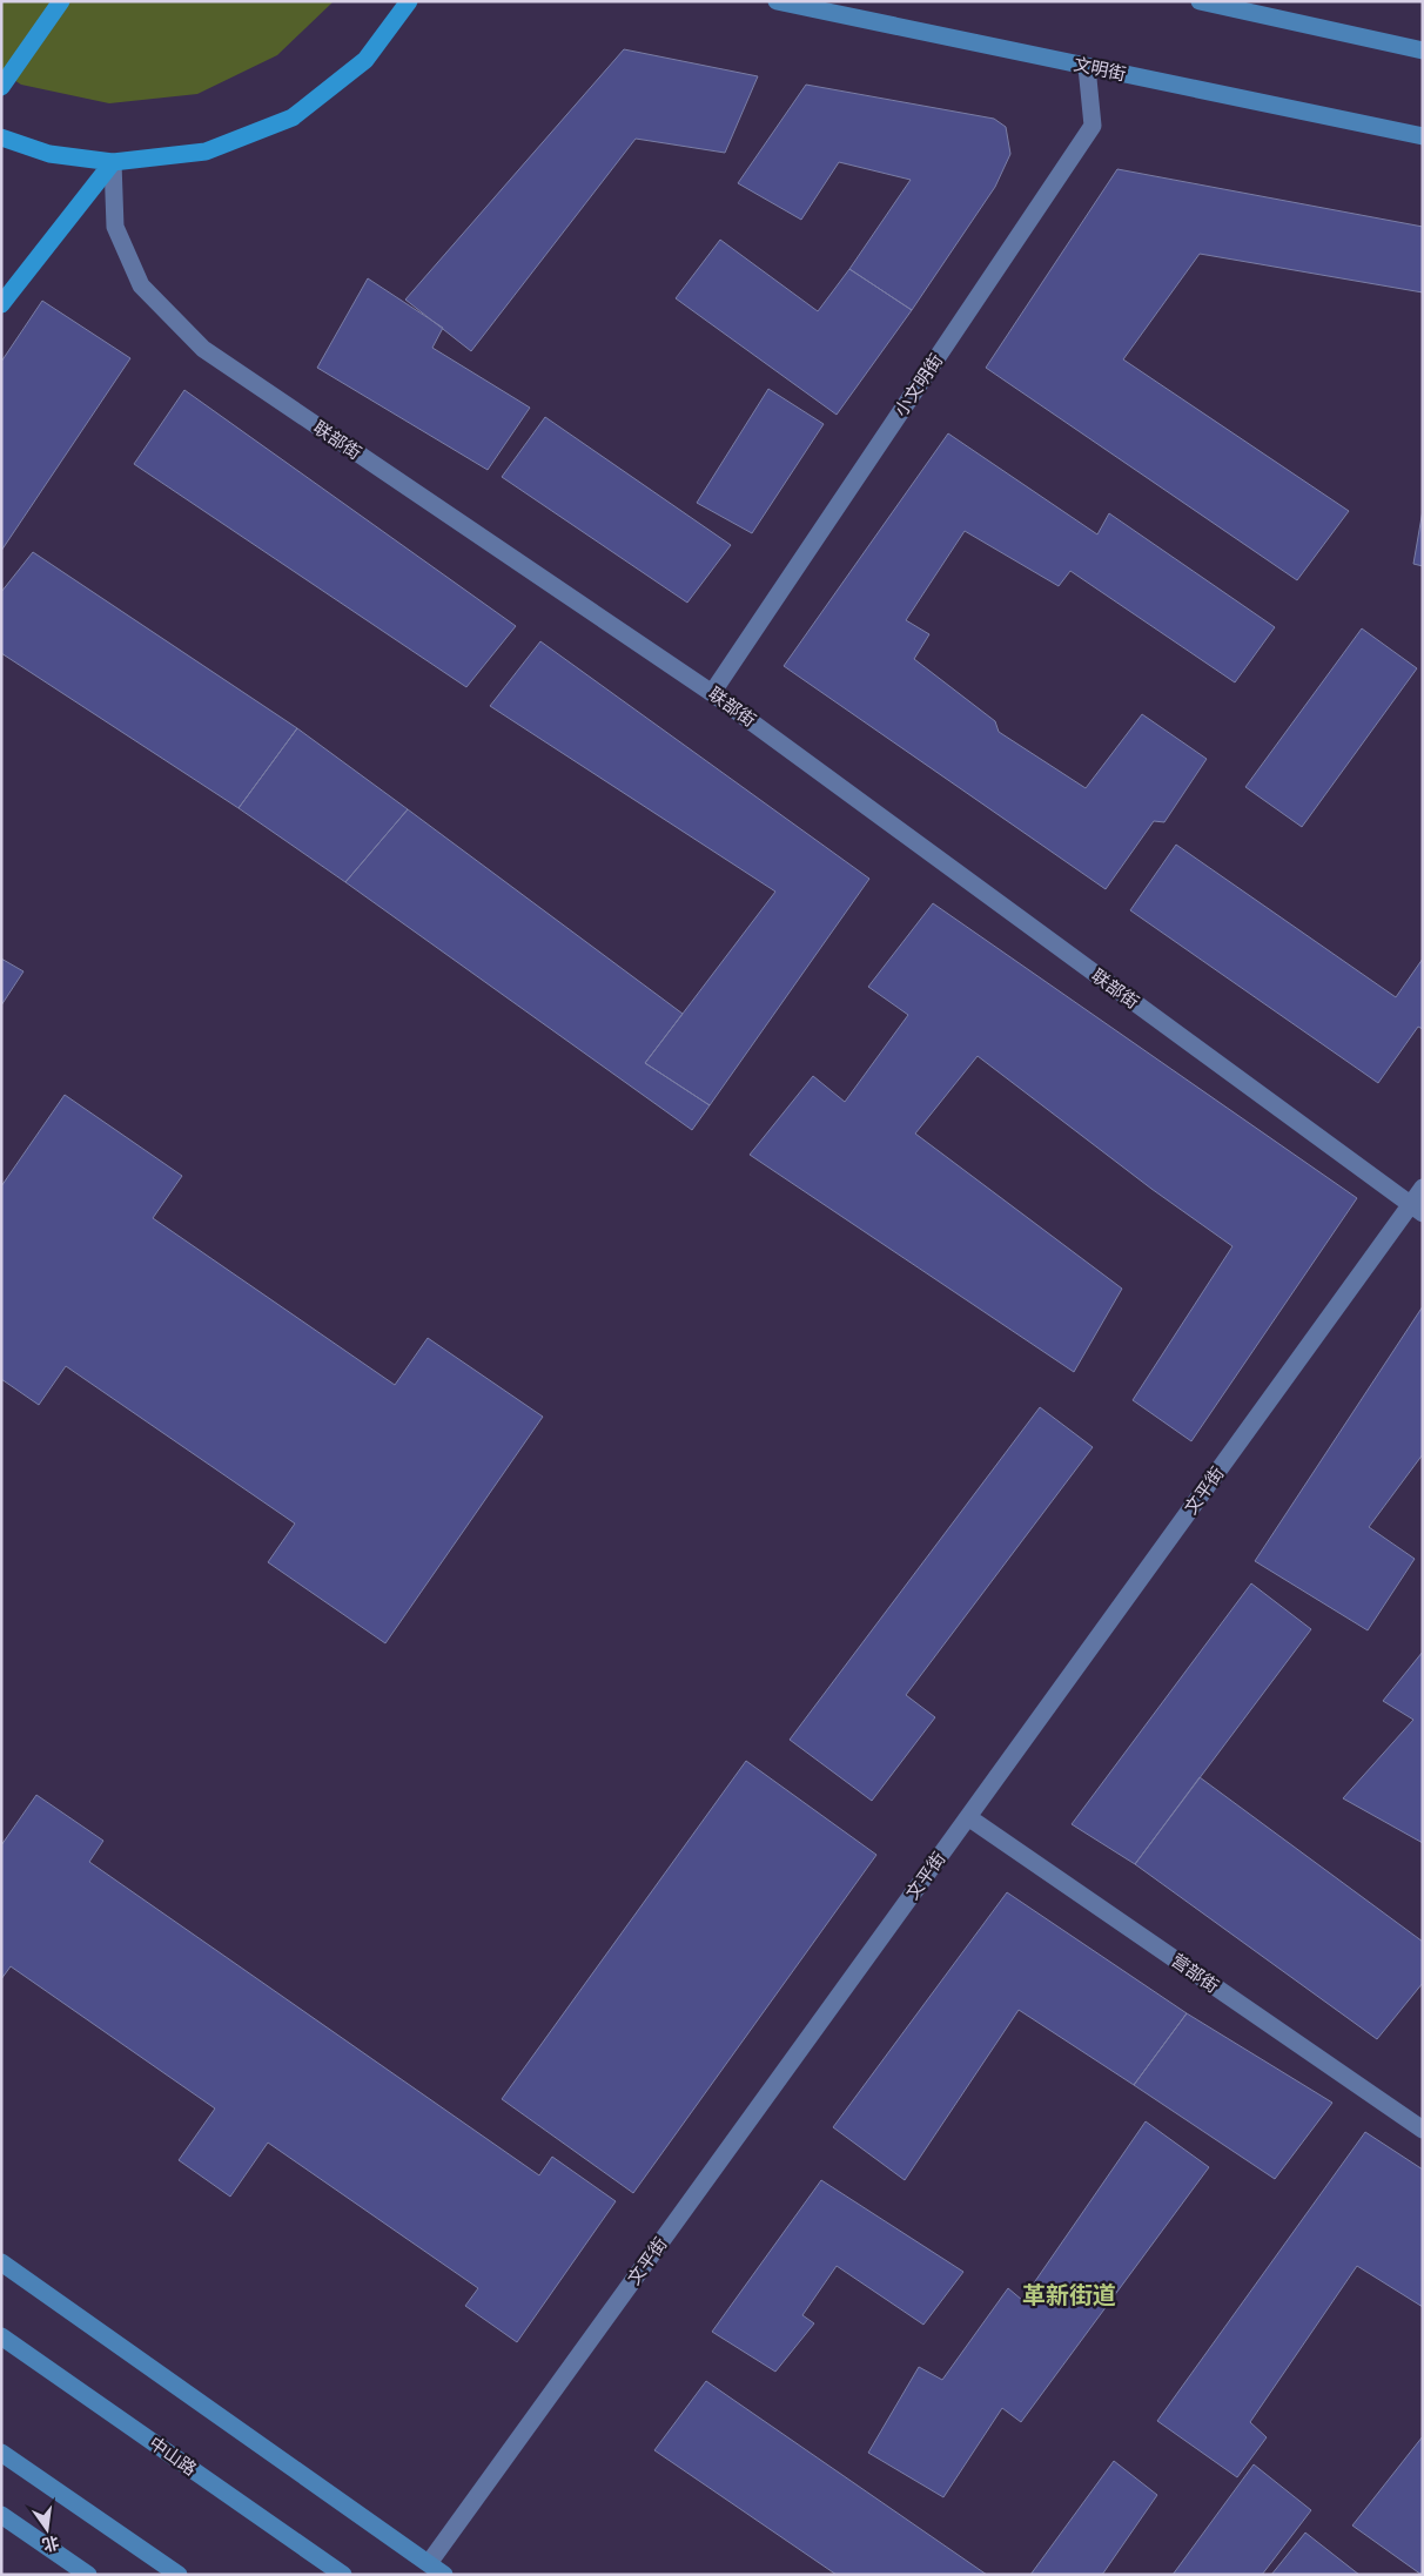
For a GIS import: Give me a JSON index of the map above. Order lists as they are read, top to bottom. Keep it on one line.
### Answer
{"streets":{"main road":["文明街","中山路"],"street":["小文明街","联部街","文平街","营部街"]},"crossings":[["文明街","小文明街"],["小文明街","联部街"],["联部街","文平街"],["文平街","营部街"]],"districts":["革新街道"],"north":"bottom"}
